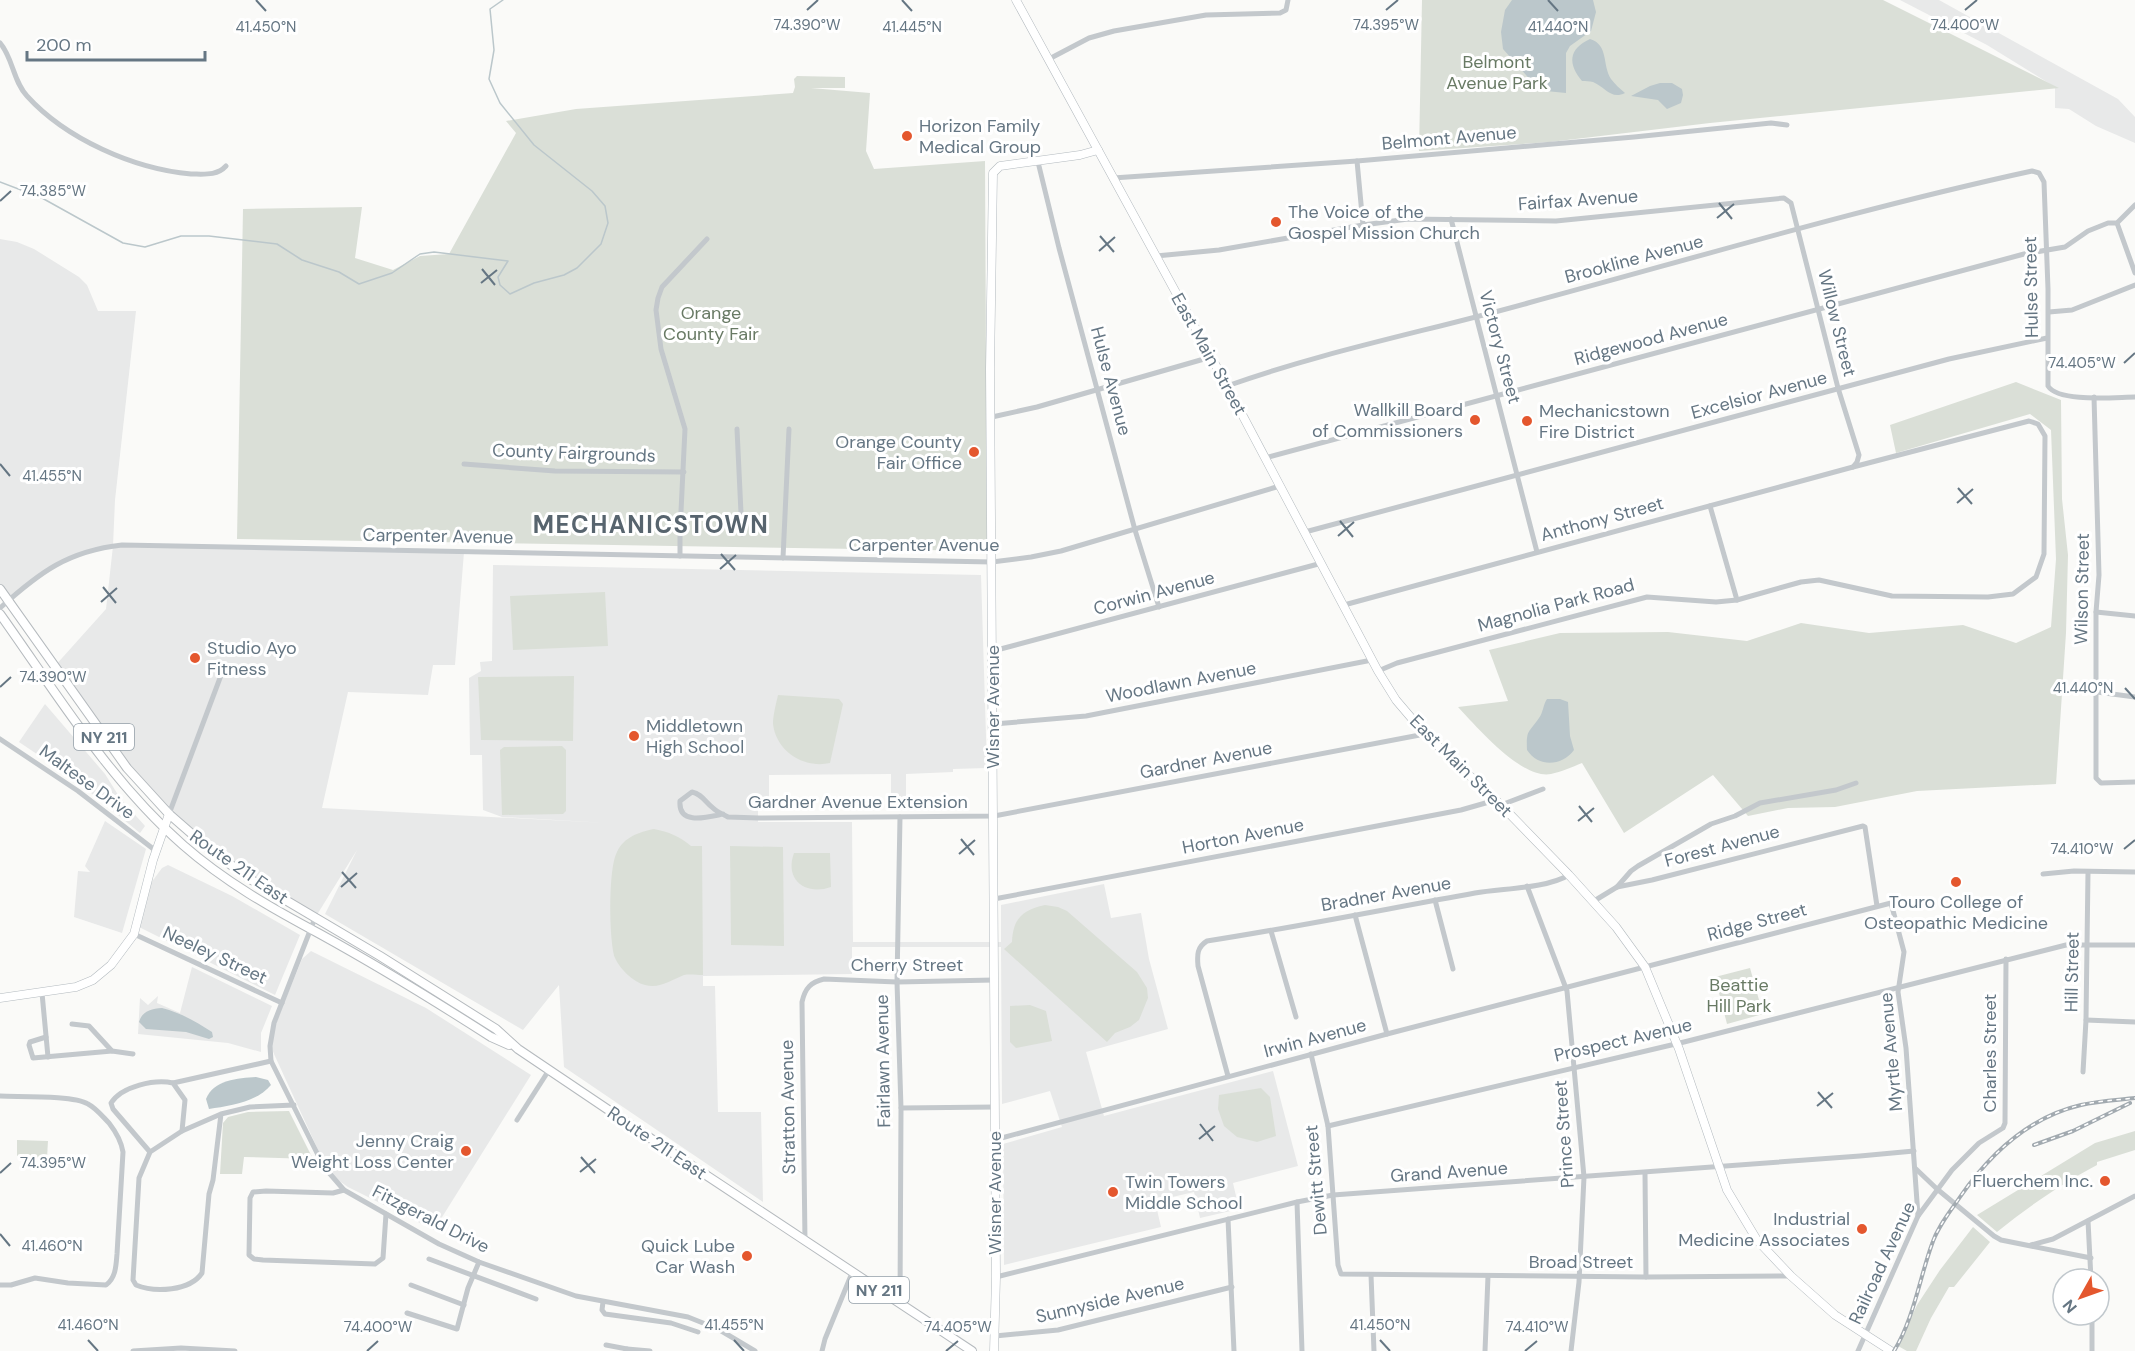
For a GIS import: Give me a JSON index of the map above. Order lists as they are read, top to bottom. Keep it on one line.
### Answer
{"streets":{"main road":["East Main Street","Wisner Avenue","NY 211","Route 211 East"],"street":["Belmont Avenue","Fairfax Avenue","Brookline Avenue","Hulse Street","Willow Street","Ridgewood Avenue","Victory Street","Hulse Avenue","Excelsior Avenue","County Fairgrounds","Anthony Street","Carpenter Avenue","Wilson Street","Corwin Avenue","Magnolia Park Road","Woodlawn Avenue","Gardner Avenue","Maltese Drive","Gardner Avenue Extension","Horton Avenue","Forest Avenue","Bradner Avenue","Ridge Street","Neeley Street","Cherry Street","Hill Street","Irwin Avenue","Prospect Avenue","Myrtle Avenue","Charles Street","Fairlawn Avenue","Stratton Avenue","Prince Street","Grand Avenue","Dewitt Street","Fitzgerald Drive","Broad Street","Railroad Avenue","Sunnyside Avenue"]},"crossings":[["Belmont Avenue","East Main Street"],["Fairfax Avenue","Willow Street"],["Fairfax Avenue","Victory Street"],["Fairfax Avenue","East Main Street"],["Brookline Avenue","Hulse Street"],["Brookline Avenue","Willow Street"],["Brookline Avenue","Victory Street"],["Brookline Avenue","East Main Street"],["Hulse Street","Ridgewood Avenue"],["Hulse Street","Excelsior Avenue"],["Hulse Street","Wilson Street"],["Willow Street","Ridgewood Avenue"],["Willow Street","Excelsior Avenue"],["Willow Street","Anthony Street"],["Willow Street","Magnolia Park Road"],["Ridgewood Avenue","Victory Street"],["Ridgewood Avenue","East Main Street"],["Victory Street","Excelsior Avenue"],["Victory Street","Anthony Street"],["East Main Street","Excelsior Avenue"],["East Main Street","Anthony Street"],["East Main Street","Carpenter Avenue"],["East Main Street","Corwin Avenue"],["East Main Street","Magnolia Park Road"],["East Main Street","Woodlawn Avenue"],["East Main Street","Wisner Avenue"],["East Main Street","Gardner Avenue"],["East Main Street","Horton Avenue"],["East Main Street","Forest Avenue"],["East Main Street","Bradner Avenue"],["East Main Street","Ridge Street"],["East Main Street","Irwin Avenue"],["East Main Street","Prospect Avenue"],["East Main Street","Grand Avenue"],["East Main Street","Broad Street"],["East Main Street","Railroad Avenue"],["Hulse Avenue","Carpenter Avenue"],["Hulse Avenue","Corwin Avenue"],["Hulse Avenue","Wisner Avenue"],["Anthony Street","Magnolia Park Road"],["Carpenter Avenue","Wisner Avenue"],["Carpenter Avenue","Route 211 East"],["Corwin Avenue","Wisner Avenue"],["Woodlawn Avenue","Wisner Avenue"],["Wisner Avenue","Gardner Avenue"],["Wisner Avenue","Gardner Avenue Extension"],["Wisner Avenue","Horton Avenue"],["Wisner Avenue","Cherry Street"],["Wisner Avenue","Irwin Avenue"],["Wisner Avenue","Grand Avenue"],["Wisner Avenue","Sunnyside Avenue"],["NY 211","Route 211 East"],["NY 211","Fairlawn Avenue"],["NY 211","Stratton Avenue"],["Gardner Avenue","Gardner Avenue Extension"],["Gardner Avenue Extension","Fairlawn Avenue"],["Forest Avenue","Ridge Street"],["Forest Avenue","Myrtle Avenue"],["Route 211 East","Stratton Avenue"],["Route 211 East","Fitzgerald Drive"],["Bradner Avenue","Irwin Avenue"],["Bradner Avenue","Prince Street"],["Ridge Street","Irwin Avenue"],["Ridge Street","Myrtle Avenue"],["Neeley Street","Fitzgerald Drive"],["Cherry Street","Fairlawn Avenue"],["Cherry Street","Stratton Avenue"],["Hill Street","Prospect Avenue"],["Irwin Avenue","Prince Street"],["Irwin Avenue","Dewitt Street"],["Prospect Avenue","Myrtle Avenue"],["Prospect Avenue","Charles Street"],["Prospect Avenue","Prince Street"],["Prospect Avenue","Dewitt Street"],["Myrtle Avenue","Grand Avenue"],["Myrtle Avenue","Railroad Avenue"],["Charles Street","Railroad Avenue"],["Prince Street","Grand Avenue"],["Prince Street","Broad Street"],["Grand Avenue","Dewitt Street"],["Dewitt Street","Broad Street"]],"districts":["MECHANICSTOWN"],"parks":["Belmont Avenue Park","Orange County Fair","Beattie Hill Park"],"places":["Horizon Family Medical Group","The Voice of the Gospel Mission Church","Wallkill Board of Commissioners","Mechanicstown Fire District","Orange County Fair Office","Studio Ayo Fitness","Middletown High School","Touro College of Osteopathic Medicine","Jenny Craig Weight Loss Center","Fluerchem Inc.","Twin Towers Middle School","Industrial Medicine Associates","Quick Lube Car Wash"],"scale_bar":"200 m","north":"bottom left","coordinates":["74.390°W","74.395°W","74.400°W","41.450°N","41.445°N","41.440°N","74.385°W","74.405°W","41.455°N","74.410°W","41.460°N"]}
